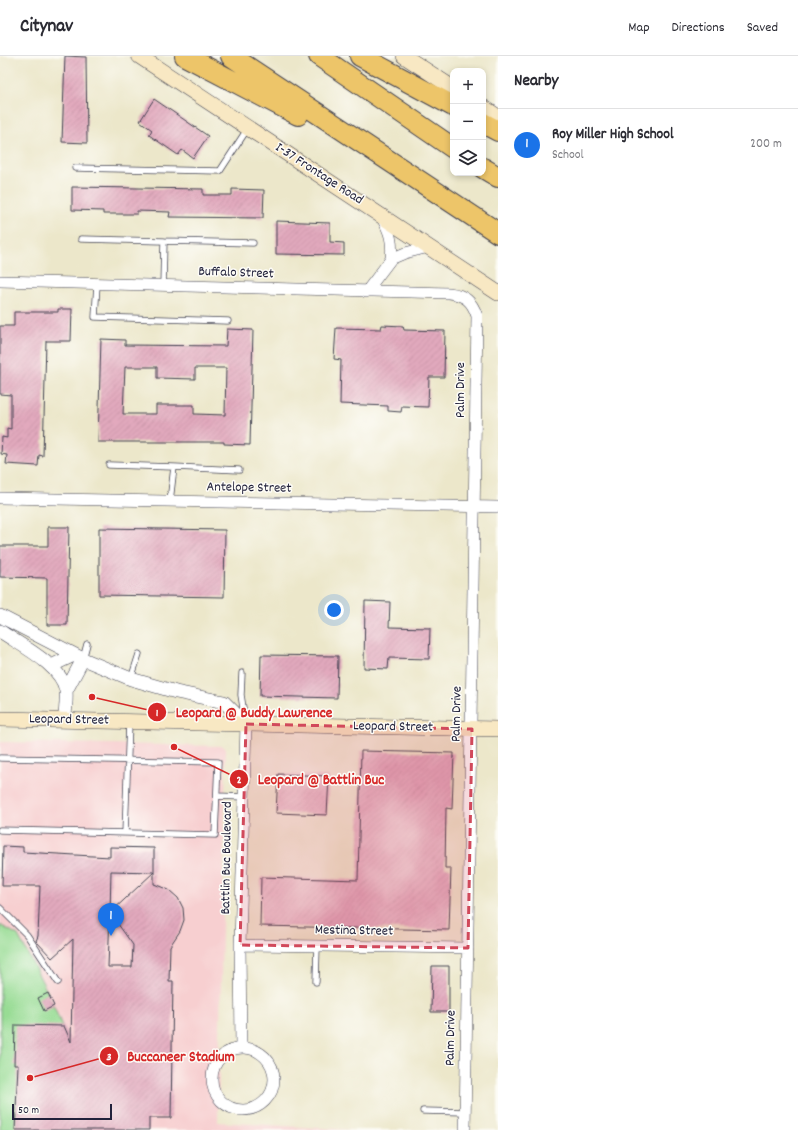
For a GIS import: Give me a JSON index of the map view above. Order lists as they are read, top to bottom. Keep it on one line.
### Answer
{"streets":{"main road":["I-37 Frontage Road","Leopard Street"],"street":["Buffalo Street","Palm Drive","Antelope Street","Battlin Buc Boulevard","Mestina Street"]},"crossings":[["Buffalo Street","Palm Drive"],["Palm Drive","Antelope Street"],["Palm Drive","Leopard Street"],["Palm Drive","Mestina Street"],["Leopard Street","Battlin Buc Boulevard"],["Battlin Buc Boulevard","Mestina Street"]],"places":["Leopard @ Buddy Lawrence","Leopard @ Battlin Buc","Buccaneer Stadium"],"scale_bar":"50 m","page":{"header":"Citynav","nav":["Map","Directions","Saved"],"heading":"Nearby","map_buttons":["+","−"],"list":[{"mark":"1","name":"Roy Miller High School","note":"School","value":"200 m"}],"pins":"1","scale":"50 m"}}
